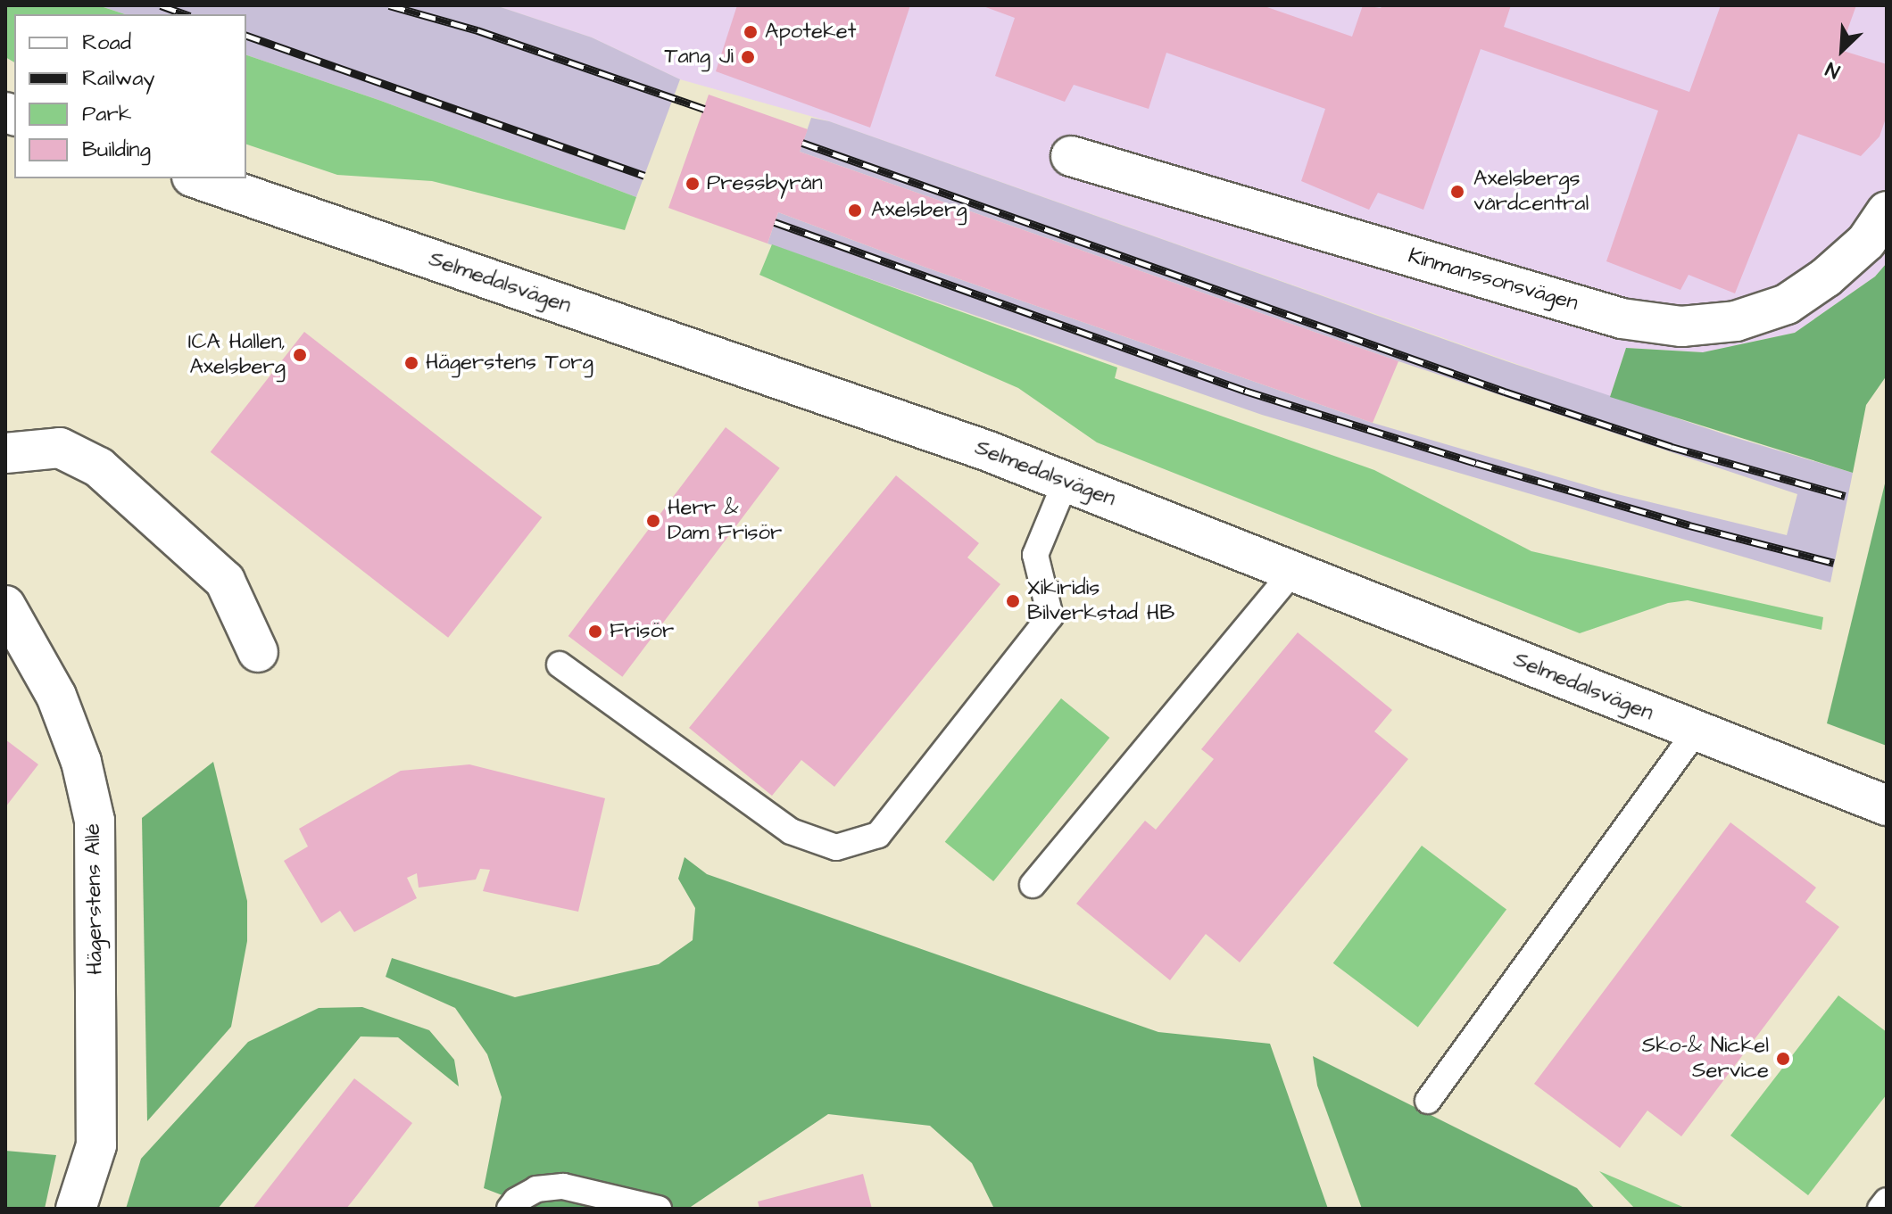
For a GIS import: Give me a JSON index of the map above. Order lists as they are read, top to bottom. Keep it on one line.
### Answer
{"streets":{"street":["Kinmanssonsvägen","Selmedalsvägen","Hägerstens Allé"]},"places":["Apoteket","Tang Ji","Pressbyrån","Axelsbergs vårdcentral","Axelsberg","ICA Hallen, Axelsberg","Hägerstens Torg","Herr & Dam Frisör","Xikiridis Bilverkstad HB","Frisör","Sko-& Nickel Service"],"legend":["Road","Railway","Park","Building"],"north":"bottom left"}
